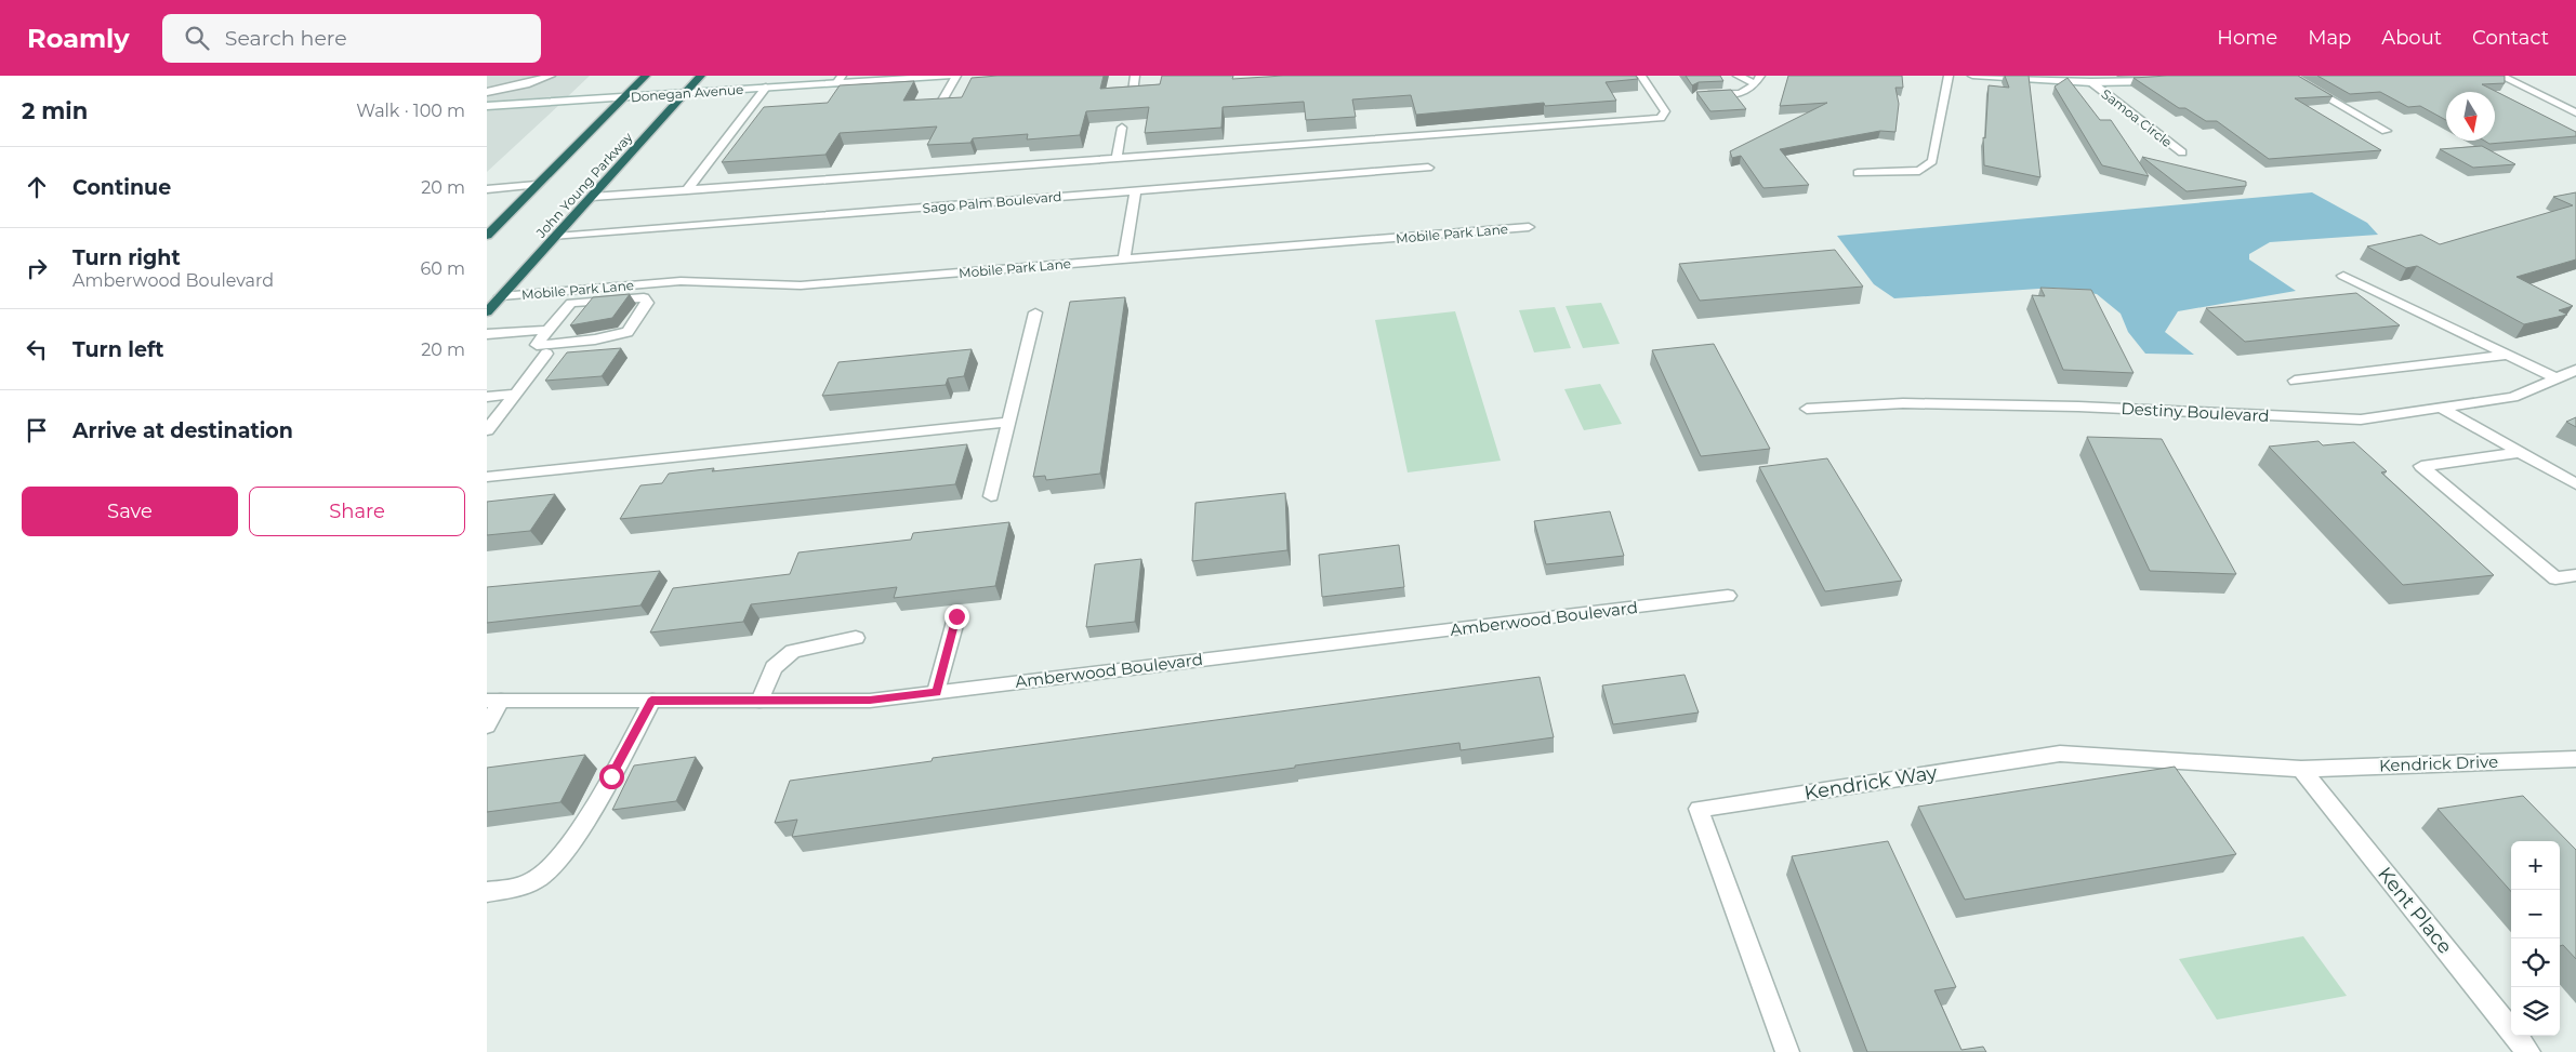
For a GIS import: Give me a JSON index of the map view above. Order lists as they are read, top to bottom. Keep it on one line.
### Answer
{"streets":{"highway":["John Young Parkway"],"street":["Donegan Avenue","Samoa Circle","Sago Palm Boulevard","Mobile Park Lane","Destiny Boulevard","Amberwood Boulevard","Kendrick Drive","Kendrick Way","Kent Place"]},"crossings":[["Donegan Avenue","John Young Parkway"],["John Young Parkway","Sago Palm Boulevard"],["John Young Parkway","Mobile Park Lane"],["Kendrick Drive","Kendrick Way"],["Kendrick Drive","Kent Place"],["Kendrick Way","Kent Place"]],"north":"bottom","page":{"header":"Roamly","search":"Search here","nav":["Home","Map","About","Contact"],"heading":["2 min","Walk · 100 m"],"list":[["Continue","20 m"],["Turn right","Amberwood Boulevard","60 m"],["Turn left","20 m"],"Arrive at destination"],"buttons":["Save","Share"],"map_buttons":["+","−"]}}
